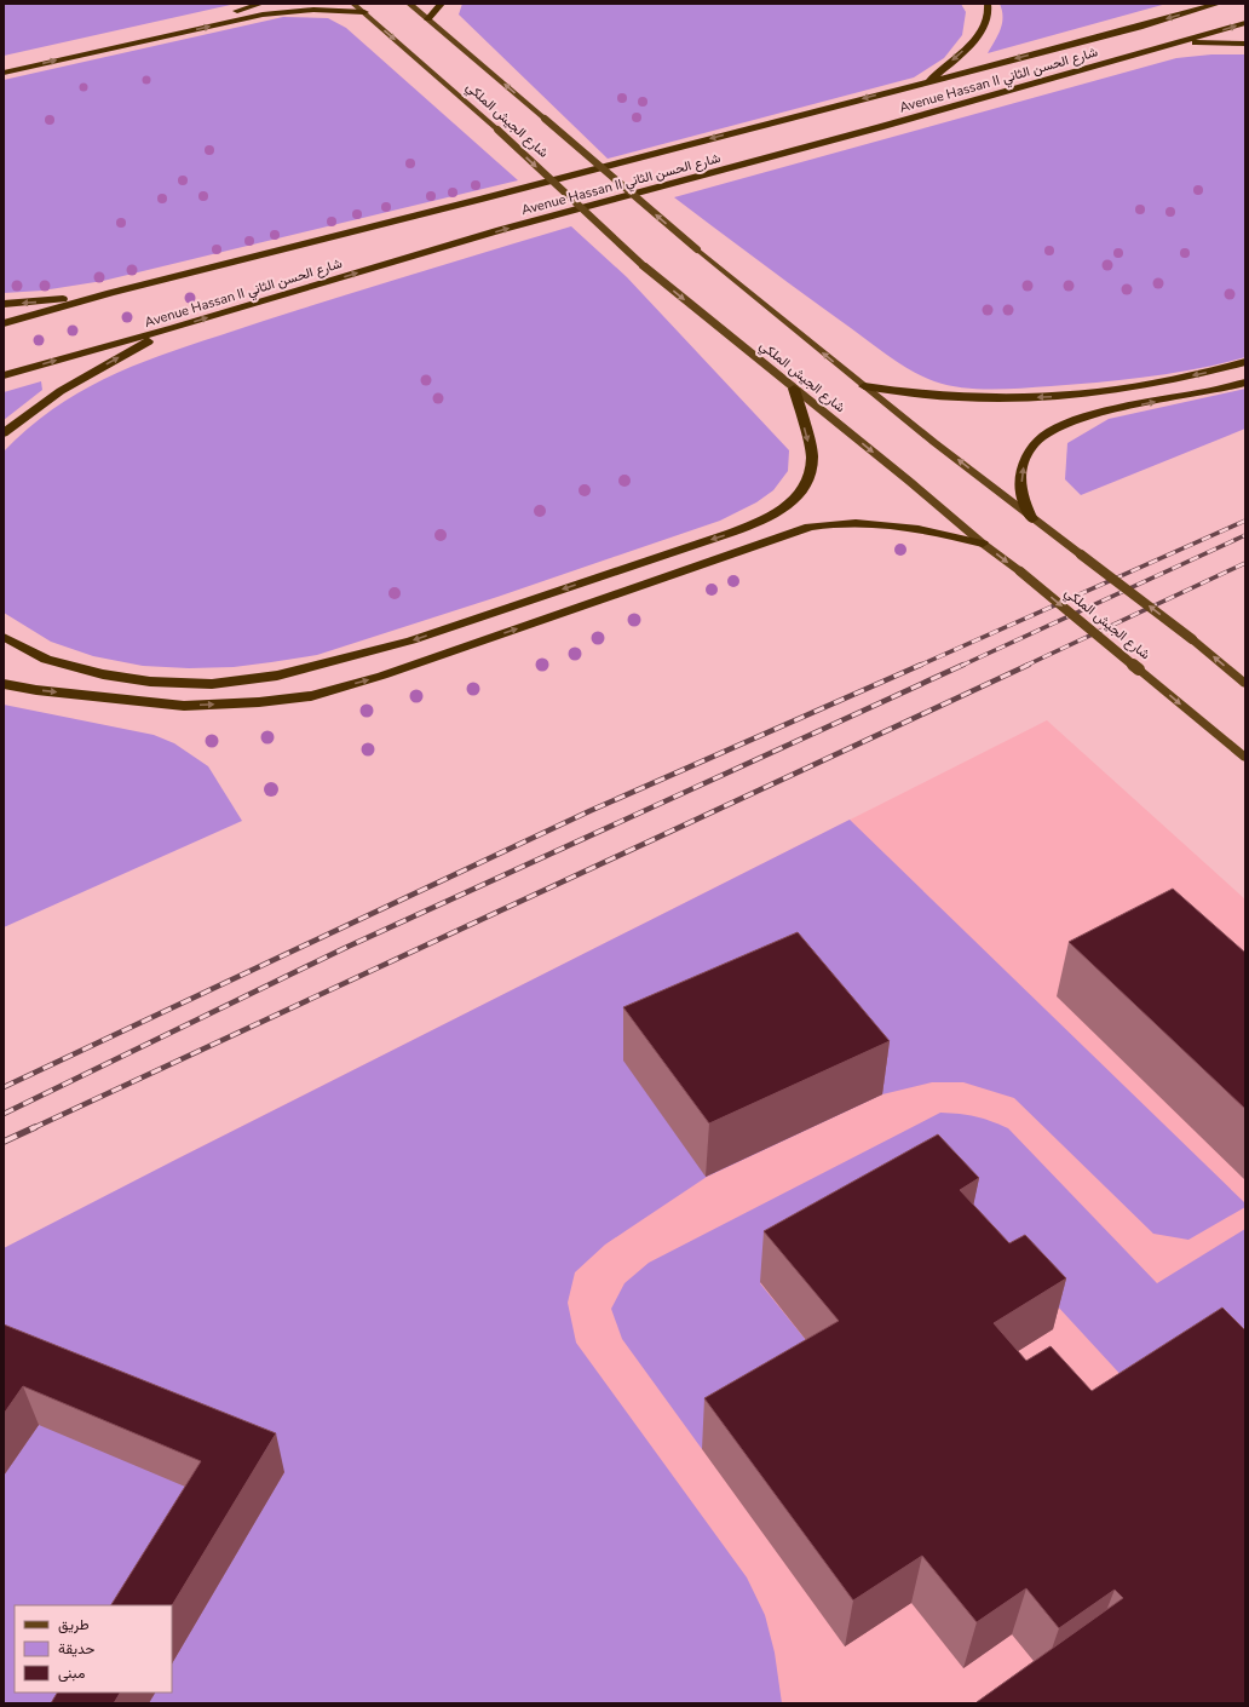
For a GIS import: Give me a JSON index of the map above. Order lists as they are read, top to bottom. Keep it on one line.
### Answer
{"streets":{"highway":["Avenue Hassan II شارع الحسن الثاني"],"main road":["شارع الجيش الملكي"]},"legend":["طريق","حديقة","مبنى"]}
